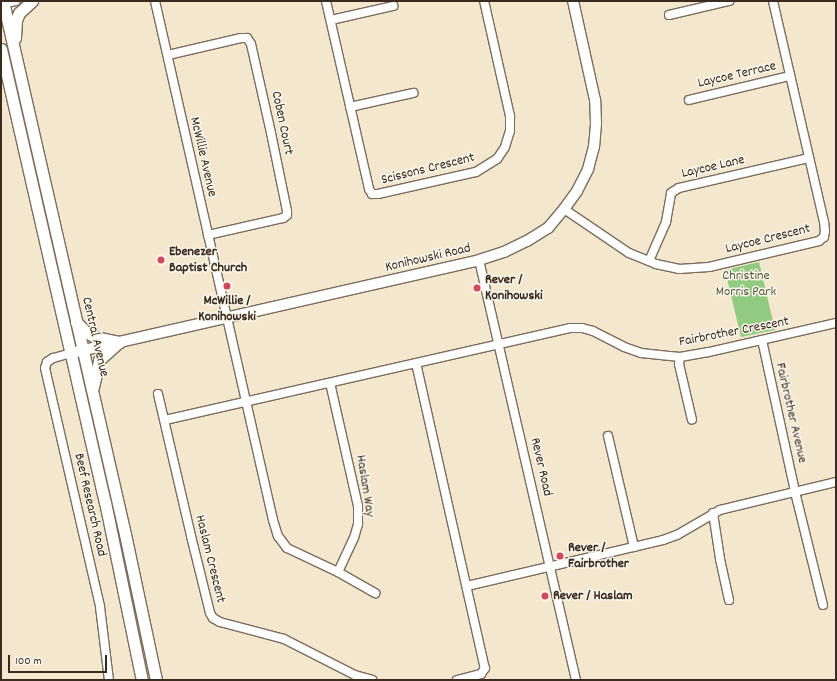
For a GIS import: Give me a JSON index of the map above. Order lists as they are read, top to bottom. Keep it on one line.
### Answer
{"streets":{"main road":["Central Avenue"],"street":["Laycoe Terrace","Coben Court","McWillie Avenue","Laycoe Lane","Scissons Crescent","Laycoe Crescent","Konihowski Road","Fairbrother Crescent","Fairbrother Avenue","Rever Road","Haslam Way","Beef Research Road","Haslam Crescent"]},"crossings":[["Laycoe Terrace","Laycoe Crescent"],["Coben Court","McWillie Avenue"],["McWillie Avenue","Konihowski Road"],["Laycoe Lane","Laycoe Crescent"],["Laycoe Crescent","Konihowski Road"],["Konihowski Road","Central Avenue"],["Konihowski Road","Rever Road"],["Konihowski Road","Beef Research Road"],["Fairbrother Crescent","Fairbrother Avenue"],["Fairbrother Crescent","Rever Road"],["Central Avenue","Beef Research Road"]],"parks":["Christine Morris Park"],"places":["Ebenezer Baptist Church","McWillie / Konihowski","Rever / Konihowski","Rever / Fairbrother","Rever / Haslam"],"scale_bar":"100 m"}
